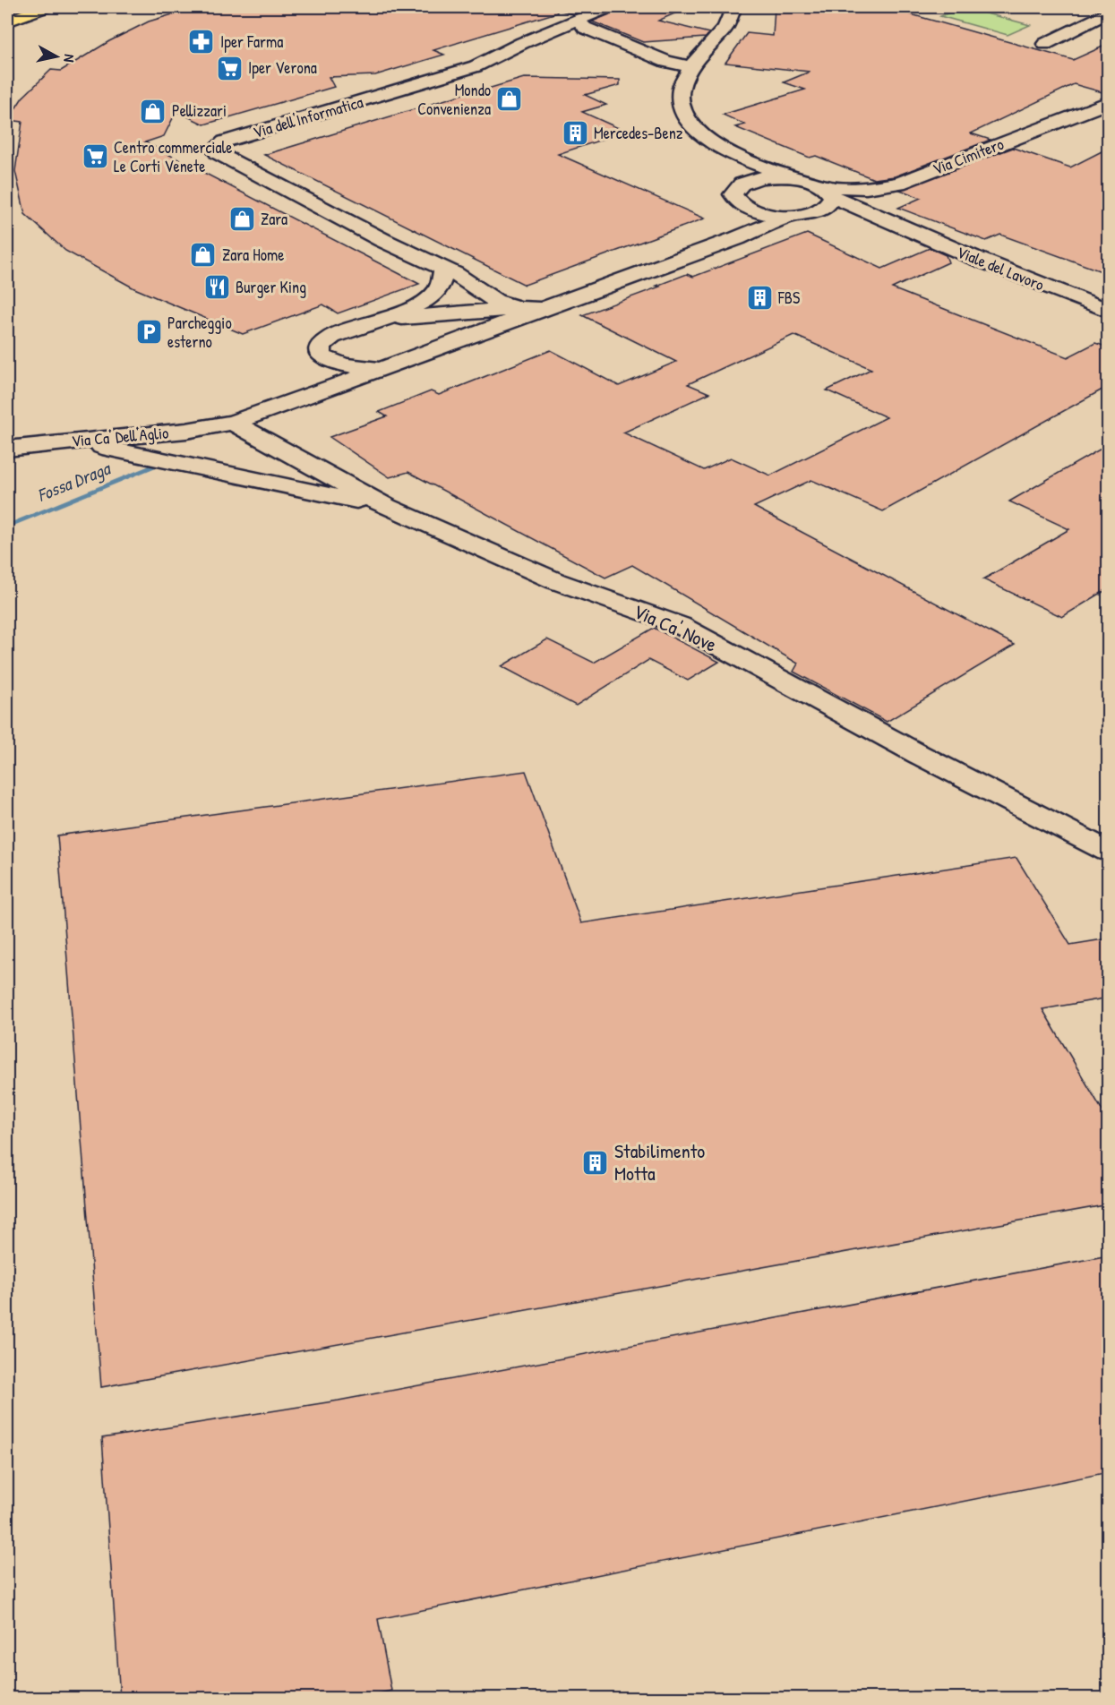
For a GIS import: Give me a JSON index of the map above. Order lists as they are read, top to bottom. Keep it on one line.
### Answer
{"streets":{"street":["Via dell'Informatica","Via Cimitero","Viale del Lavoro","Via Ca' Dell'Aglio","Via Ca' Nove"]},"crossings":[["Via dell'Informatica","Viale del Lavoro"],["Via dell'Informatica","Via Ca' Dell'Aglio"],["Via Cimitero","Viale del Lavoro"],["Via Ca' Dell'Aglio","Via Ca' Nove"]],"water":["Fossa Draga"],"places":{"pharmacy":["Iper Farma"],"supermarket":["Iper Verona","Centro commerciale Le Corti Venete"],"shop":["Mondo Convenienza","Pellizzari","Zara","Zara Home"],"building":["Mercedes-Benz","FBS","Stabilimento Motta"],"restaurant":["Burger King"],"parking":["Parcheggio esterno"]},"north":"right"}
